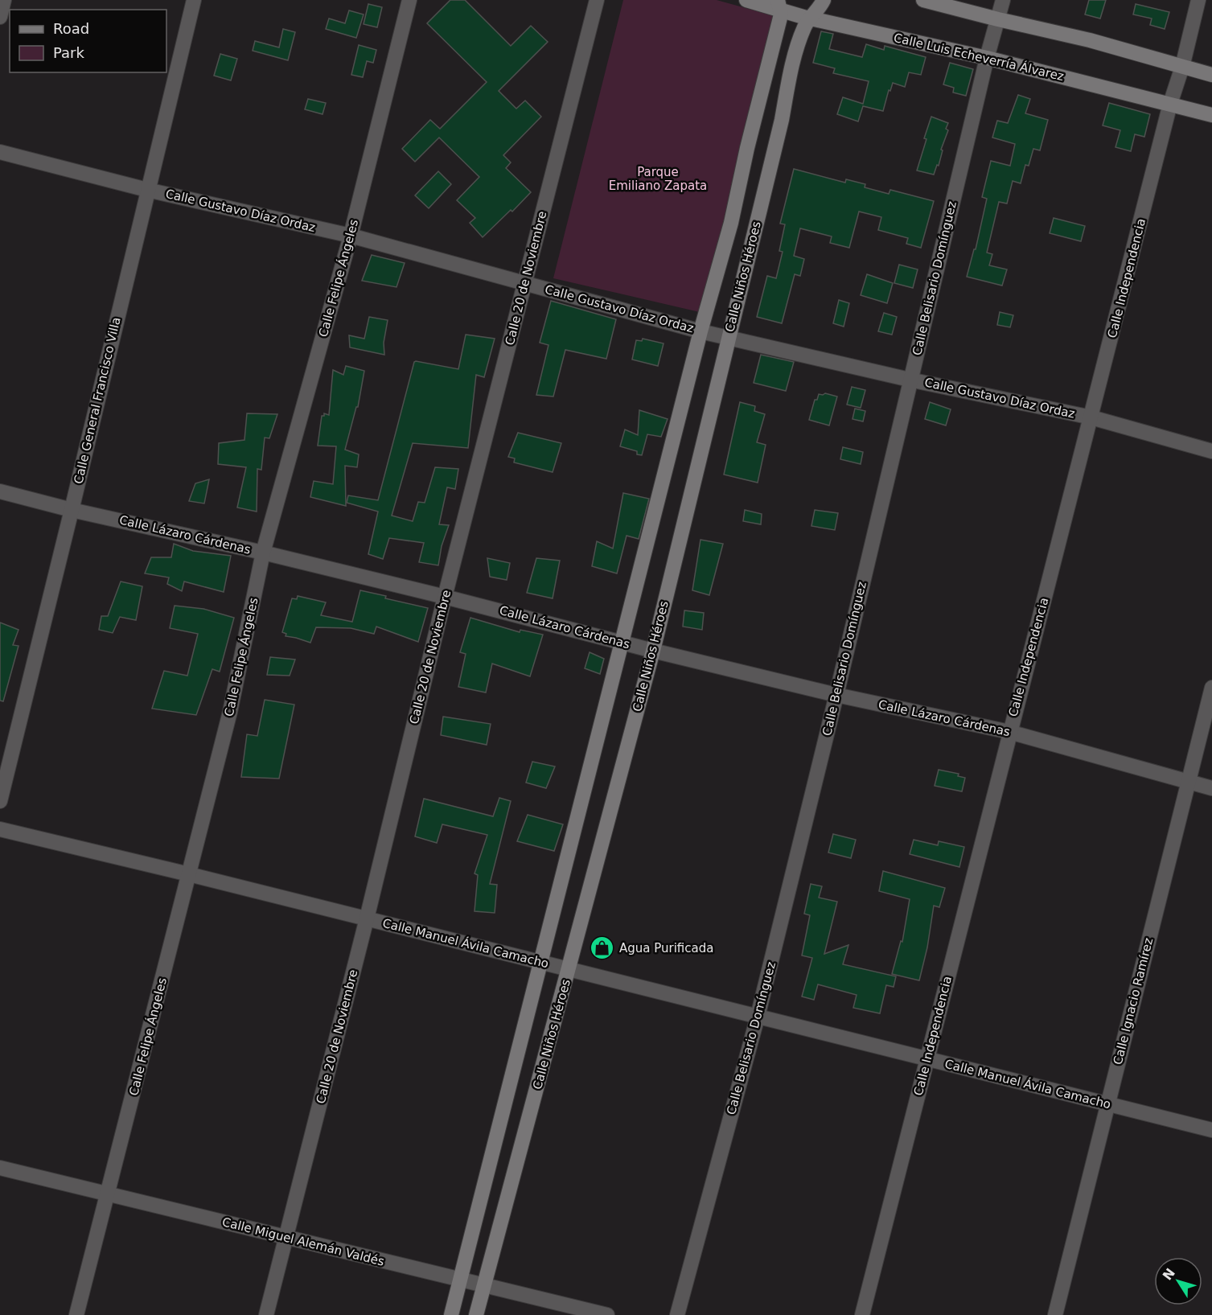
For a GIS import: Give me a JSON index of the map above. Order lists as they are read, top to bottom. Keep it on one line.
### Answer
{"streets":{"street":["Calle Luis Echeverría Álvarez","Calle Gustavo Díaz Ordaz","Calle Niños Héroes","Calle Felipe Ángeles","Calle 20 de Noviembre","Calle Belisario Domínguez","Calle Independencia","Calle General Francisco Villa","Calle Lázaro Cárdenas","Calle Manuel Ávila Camacho","Calle Ignacio Ramírez","Calle Miguel Alemán Valdés"]},"crossings":[["Calle Luis Echeverría Álvarez","Calle Niños Héroes"],["Calle Luis Echeverría Álvarez","Calle Belisario Domínguez"],["Calle Luis Echeverría Álvarez","Calle Independencia"],["Calle Gustavo Díaz Ordaz","Calle Niños Héroes"],["Calle Gustavo Díaz Ordaz","Calle Felipe Ángeles"],["Calle Gustavo Díaz Ordaz","Calle 20 de Noviembre"],["Calle Gustavo Díaz Ordaz","Calle Belisario Domínguez"],["Calle Gustavo Díaz Ordaz","Calle Independencia"],["Calle Gustavo Díaz Ordaz","Calle General Francisco Villa"],["Calle Niños Héroes","Calle Lázaro Cárdenas"],["Calle Niños Héroes","Calle Manuel Ávila Camacho"],["Calle Niños Héroes","Calle Miguel Alemán Valdés"],["Calle Felipe Ángeles","Calle Lázaro Cárdenas"],["Calle Felipe Ángeles","Calle Manuel Ávila Camacho"],["Calle Felipe Ángeles","Calle Miguel Alemán Valdés"],["Calle 20 de Noviembre","Calle Lázaro Cárdenas"],["Calle 20 de Noviembre","Calle Manuel Ávila Camacho"],["Calle 20 de Noviembre","Calle Miguel Alemán Valdés"],["Calle Belisario Domínguez","Calle Lázaro Cárdenas"],["Calle Belisario Domínguez","Calle Manuel Ávila Camacho"],["Calle Independencia","Calle Lázaro Cárdenas"],["Calle Independencia","Calle Manuel Ávila Camacho"],["Calle General Francisco Villa","Calle Lázaro Cárdenas"],["Calle Lázaro Cárdenas","Calle Ignacio Ramírez"],["Calle Manuel Ávila Camacho","Calle Ignacio Ramírez"]],"parks":["Parque Emiliano Zapata"],"places":{"shop":["Agua Purificada"]},"legend":["Road","Park"],"north":"top left"}
